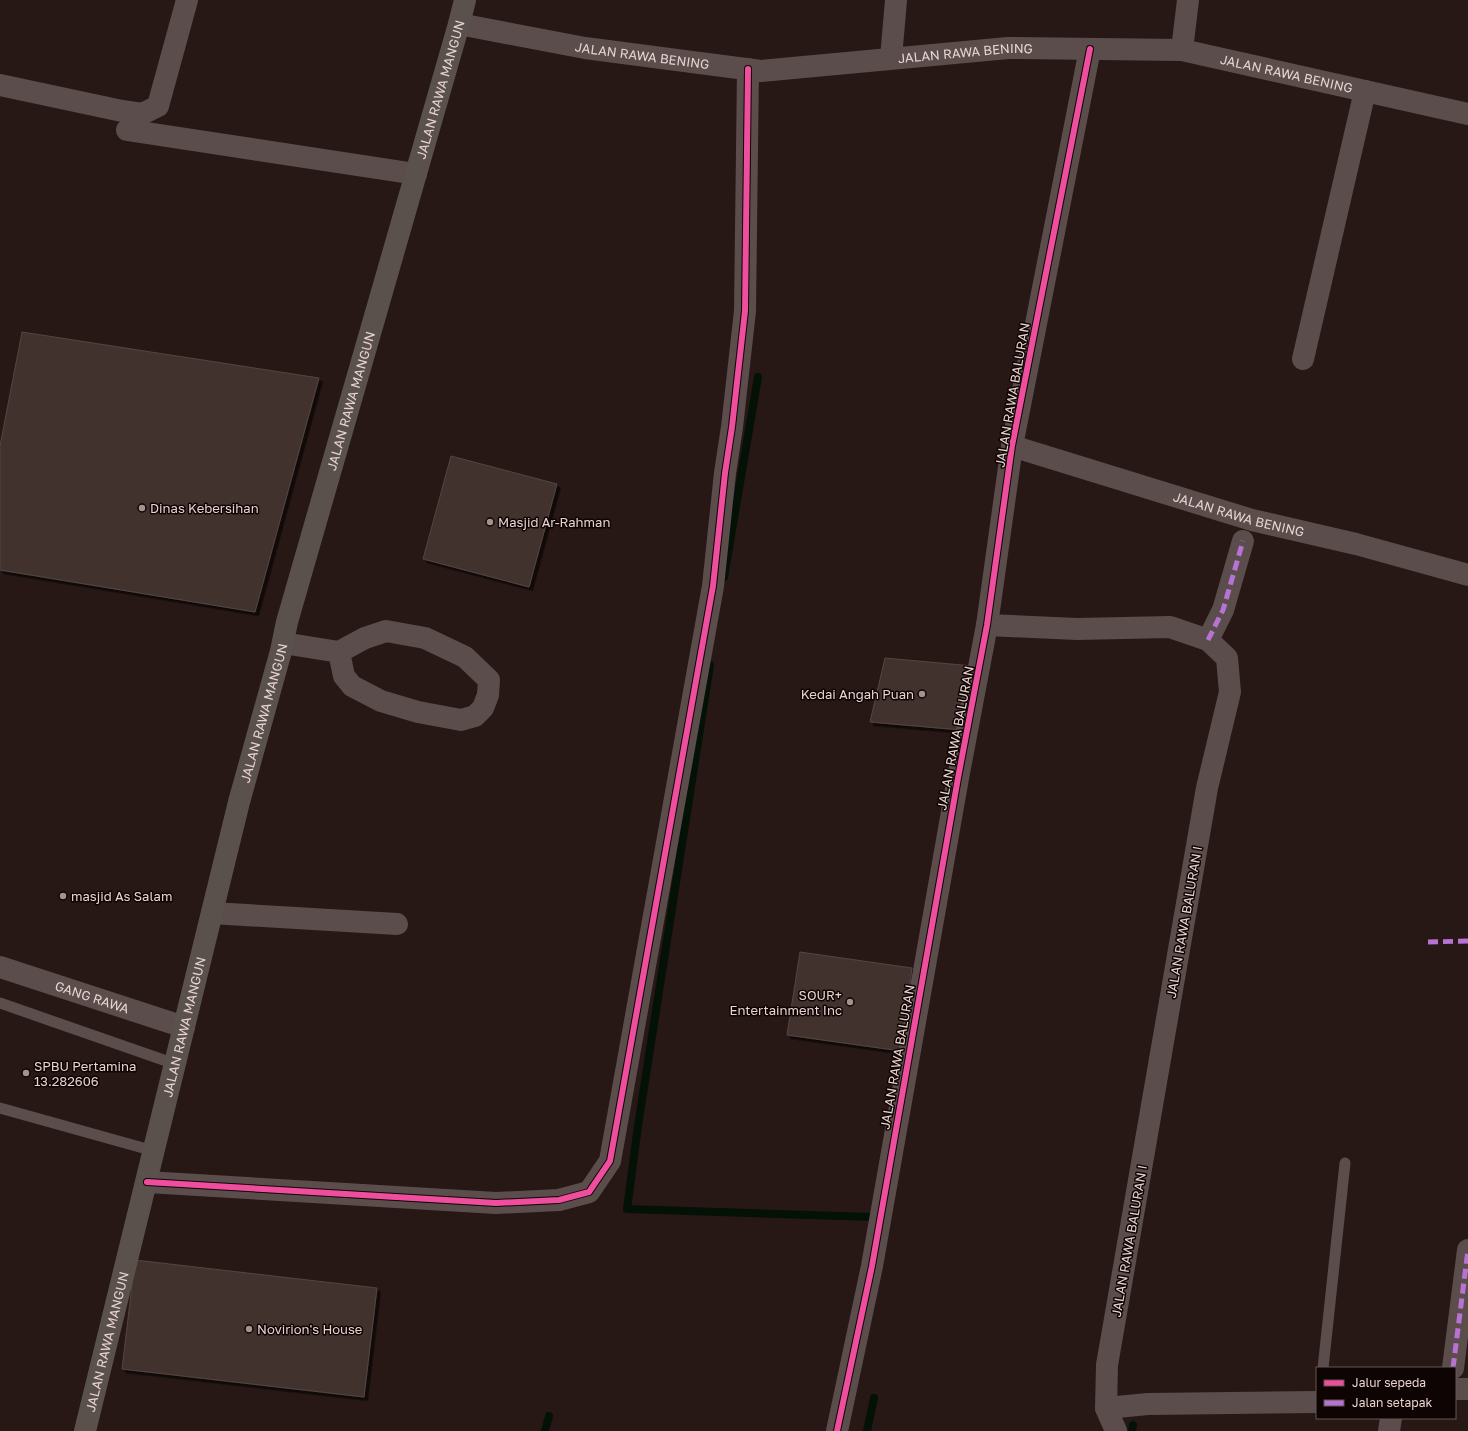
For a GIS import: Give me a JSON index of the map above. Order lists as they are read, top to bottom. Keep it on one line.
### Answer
{"streets":{"main road":["JALAN RAWA MANGUN"],"street":["JALAN RAWA BENING","JALAN RAWA BALURAN","JALAN RAWA BALURAN I","GANG RAWA"]},"crossings":[["JALAN RAWA BENING","JALAN RAWA MANGUN"],["JALAN RAWA BENING","JALAN RAWA BALURAN"],["JALAN RAWA MANGUN","GANG RAWA"],["JALAN RAWA BALURAN","JALAN RAWA BALURAN I"]],"places":["Dinas Kebersihan","Masjid Ar-Rahman","Kedai Angah Puan","masjid As Salam","SOUR+ Entertainment Inc","SPBU Pertamina 13.282606","Novirion's House"],"legend":["Jalur sepeda","Jalan setapak"]}
